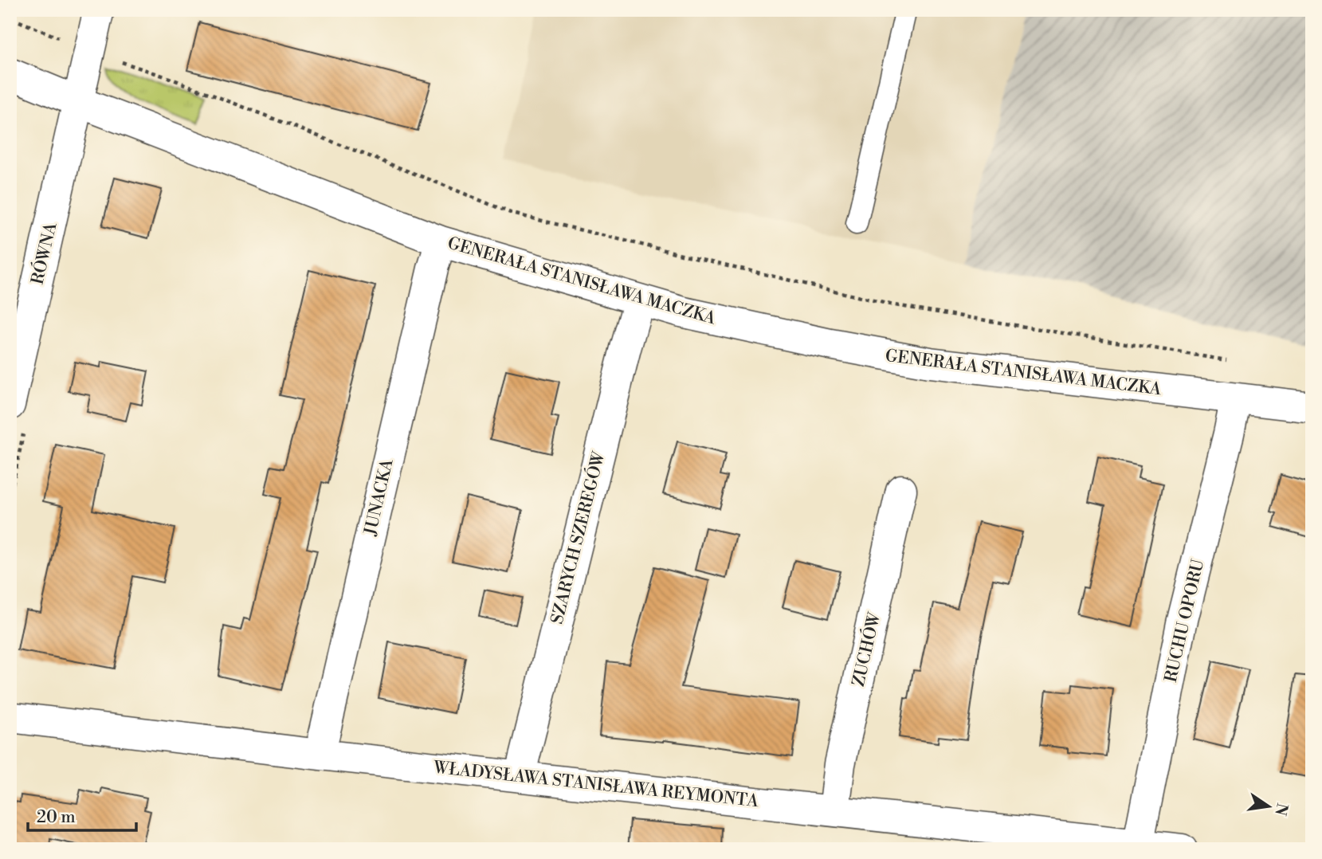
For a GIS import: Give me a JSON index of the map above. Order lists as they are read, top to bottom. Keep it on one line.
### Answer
{"streets":{"street":["RÓWNA","GENERAŁA STANISŁAWA MACZKA","JUNACKA","SZARYCH SZEREGÓW","RUCHU OPORU","ZUCHÓW","WŁADYSŁAWA STANISŁAWA REYMONTA"]},"crossings":[["RÓWNA","GENERAŁA STANISŁAWA MACZKA"],["GENERAŁA STANISŁAWA MACZKA","JUNACKA"],["GENERAŁA STANISŁAWA MACZKA","SZARYCH SZEREGÓW"],["GENERAŁA STANISŁAWA MACZKA","RUCHU OPORU"],["JUNACKA","WŁADYSŁAWA STANISŁAWA REYMONTA"],["SZARYCH SZEREGÓW","WŁADYSŁAWA STANISŁAWA REYMONTA"],["RUCHU OPORU","WŁADYSŁAWA STANISŁAWA REYMONTA"],["ZUCHÓW","WŁADYSŁAWA STANISŁAWA REYMONTA"]],"scale_bar":"20 m","north":"right"}
